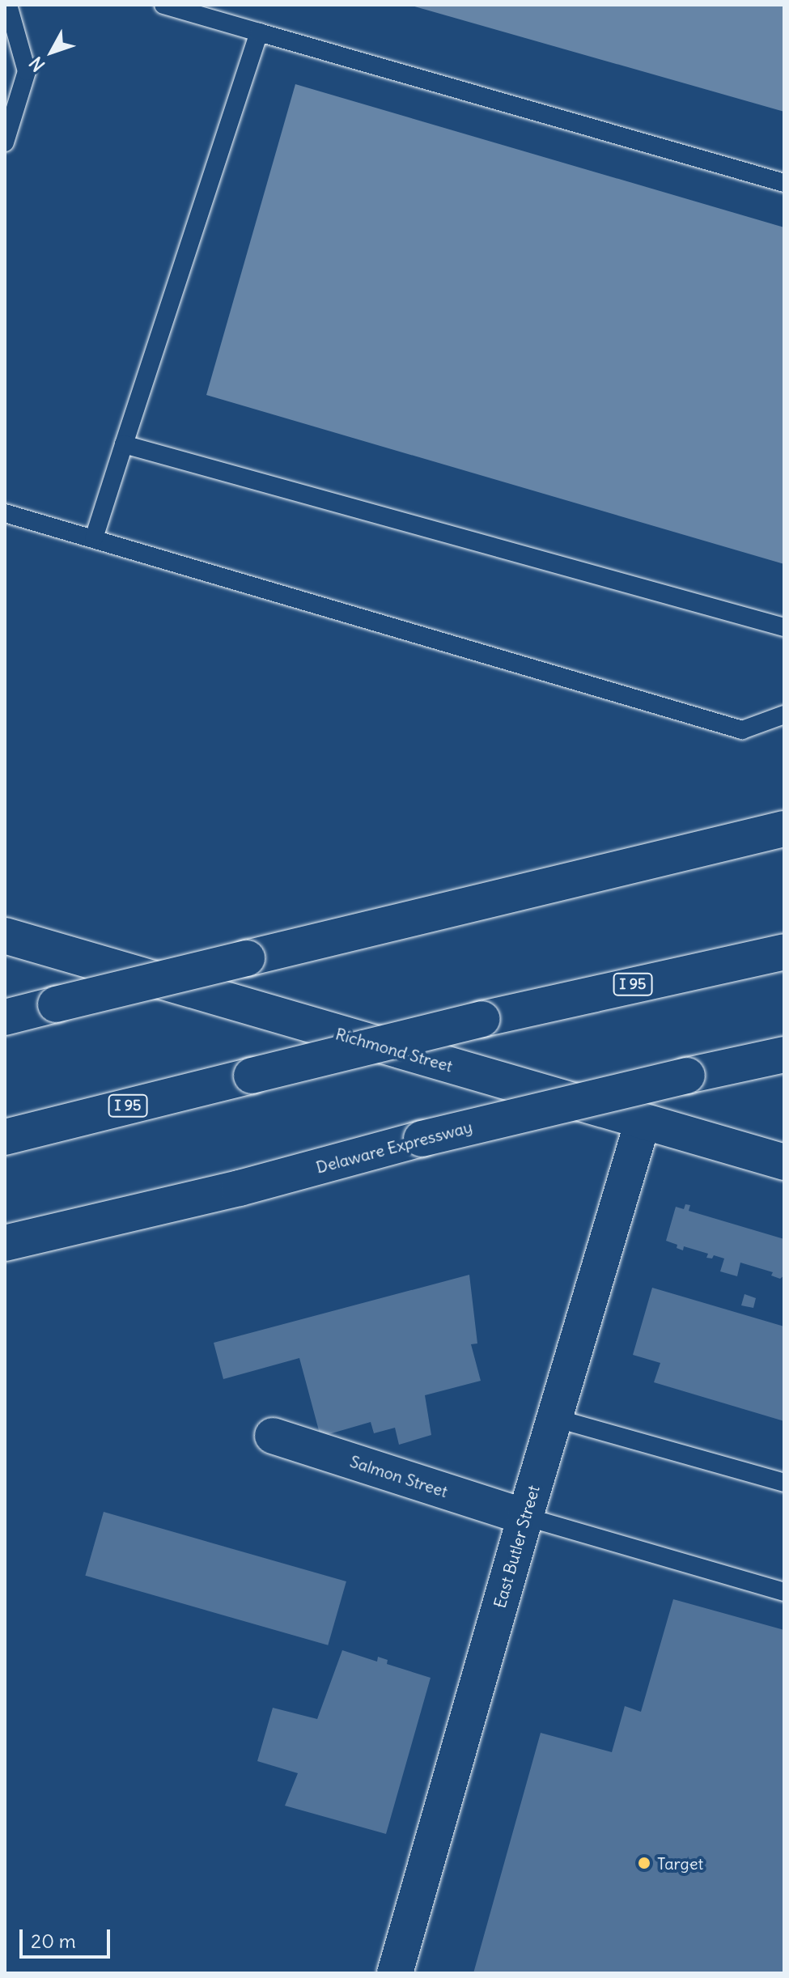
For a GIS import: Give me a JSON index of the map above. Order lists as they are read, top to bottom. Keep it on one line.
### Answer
{"streets":{"main road":["I 95","Richmond Street","Delaware Expressway","Salmon Street","East Butler Street"]},"crossings":[["Richmond Street","East Butler Street"],["Salmon Street","East Butler Street"]],"places":["Target"],"scale_bar":"20 m","north":"bottom left"}
